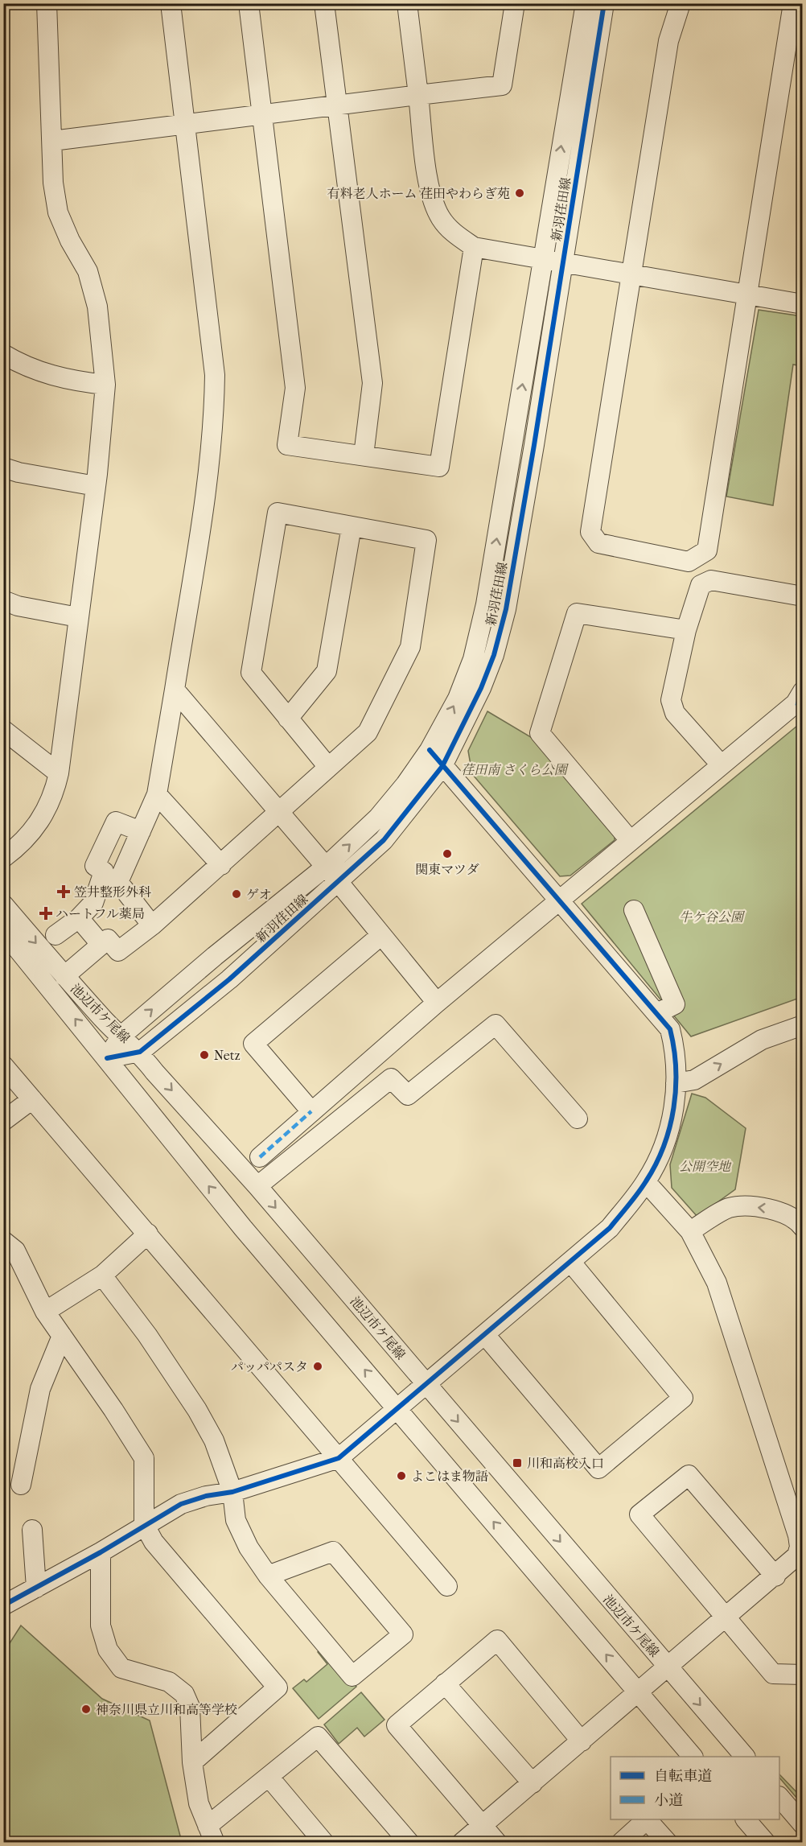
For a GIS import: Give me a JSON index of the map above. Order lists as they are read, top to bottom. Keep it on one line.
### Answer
{"streets":{"street":["新羽荏田線","池辺市ケ尾線"]},"crossings":[["新羽荏田線","池辺市ケ尾線"]],"parks":["荏田南 さくら公園","牛ケ谷公園","公開空地"],"places":{"other":["有料老人ホーム 荏田やわらぎ苑","関東マツダ","ゲオ","Netz","パッパパスタ","よこはま物語","神奈川県立川和高等学校"],"health":["笠井整形外科","ハートフル薬局"],"transit":["川和高校入口"]},"legend":["自転車道","小道"]}
